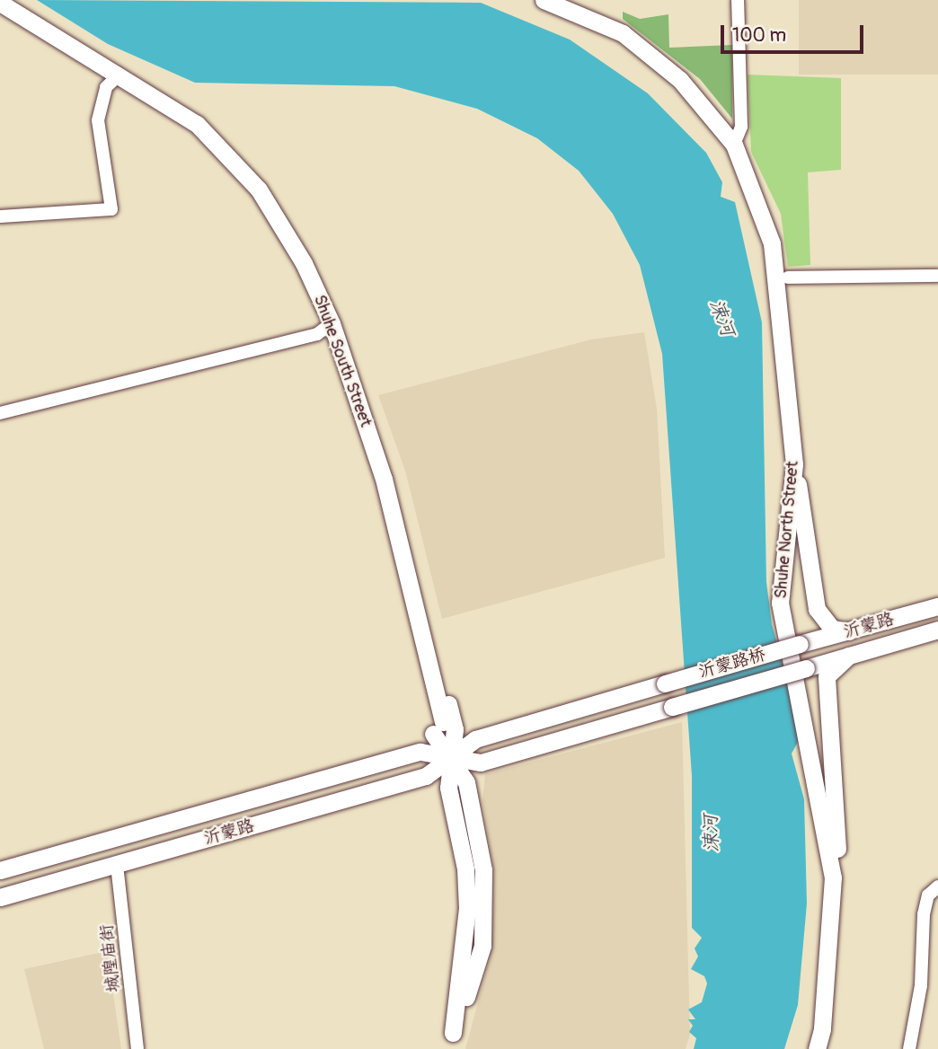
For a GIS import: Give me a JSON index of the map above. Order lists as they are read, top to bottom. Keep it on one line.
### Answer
{"streets":{"main road":["Shuhe South Street","Shuhe North Street","沂蒙路","沂蒙路桥"],"street":["城隍庙街"]},"crossings":[["沂蒙路","沂蒙路桥"],["沂蒙路","城隍庙街"]],"water":["涑河"],"scale_bar":"100 m"}
